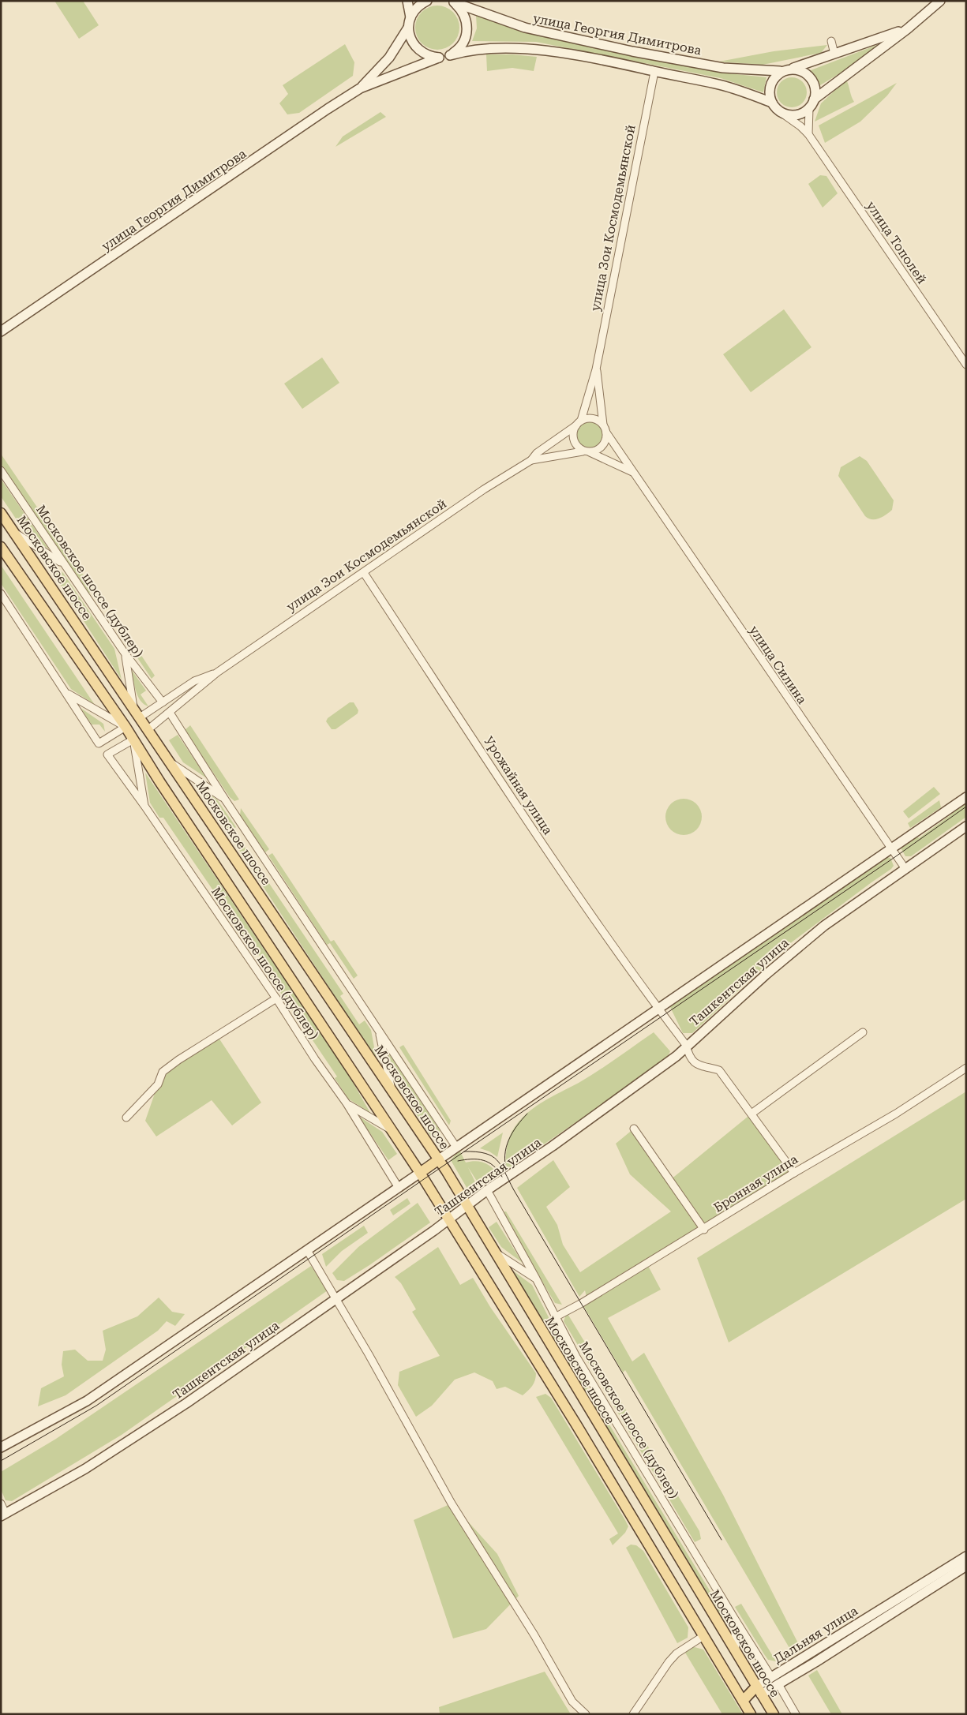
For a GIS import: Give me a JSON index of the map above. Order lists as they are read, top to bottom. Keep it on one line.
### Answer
{"streets":{"main road":["улица Георгия Димитрова","улица Зои Космодемьянской","Московское шоссе","Ташкентская улица","Дальняя улица"],"street":["улица Тополей","Московское шоссе (дублер)","улица Силина","Урожайная улица","Бронная улица"]},"crossings":[["улица Георгия Димитрова","улица Тополей"],["улица Зои Космодемьянской","Московское шоссе"],["улица Зои Космодемьянской","Московское шоссе (дублер)"],["улица Зои Космодемьянской","улица Силина"],["улица Зои Космодемьянской","Урожайная улица"],["Московское шоссе","Ташкентская улица"],["Московское шоссе","Дальняя улица"],["Московское шоссе (дублер)","Ташкентская улица"],["Московское шоссе (дублер)","Бронная улица"],["Московское шоссе (дублер)","Дальняя улица"],["улица Силина","Ташкентская улица"],["Урожайная улица","Ташкентская улица"]]}
